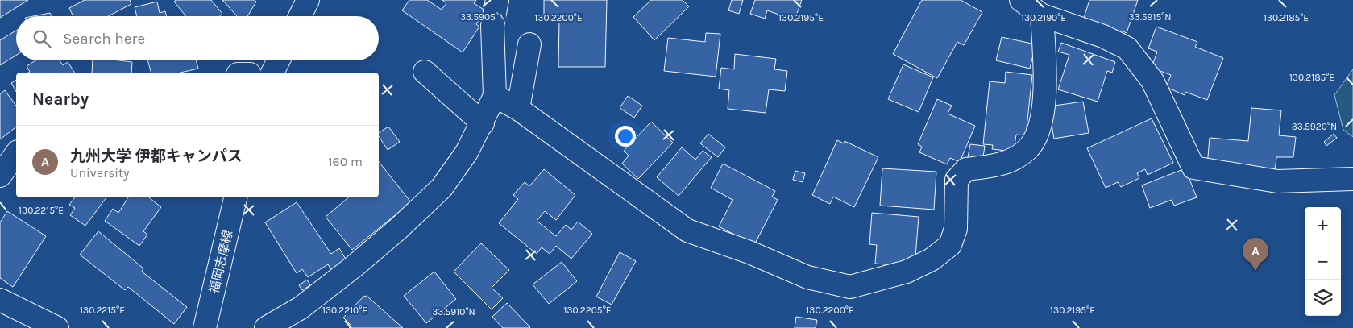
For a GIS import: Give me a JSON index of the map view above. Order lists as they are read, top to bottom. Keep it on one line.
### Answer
{"streets":{"street":["福岡志摩線"]},"page":{"search":"Search here","heading":"Nearby","list":[{"mark":"A","name":"九州大学 伊都キャンパス","note":"University","value":"160 m"}],"map_buttons":["+","−"],"pins":"A"},"coordinates":["33.5905°N","33.5915°N","130.2200°E","130.2195°E","130.2190°E","130.2185°E","33.5920°N","130.2215°E","130.2210°E","130.2205°E","33.5910°N"]}
